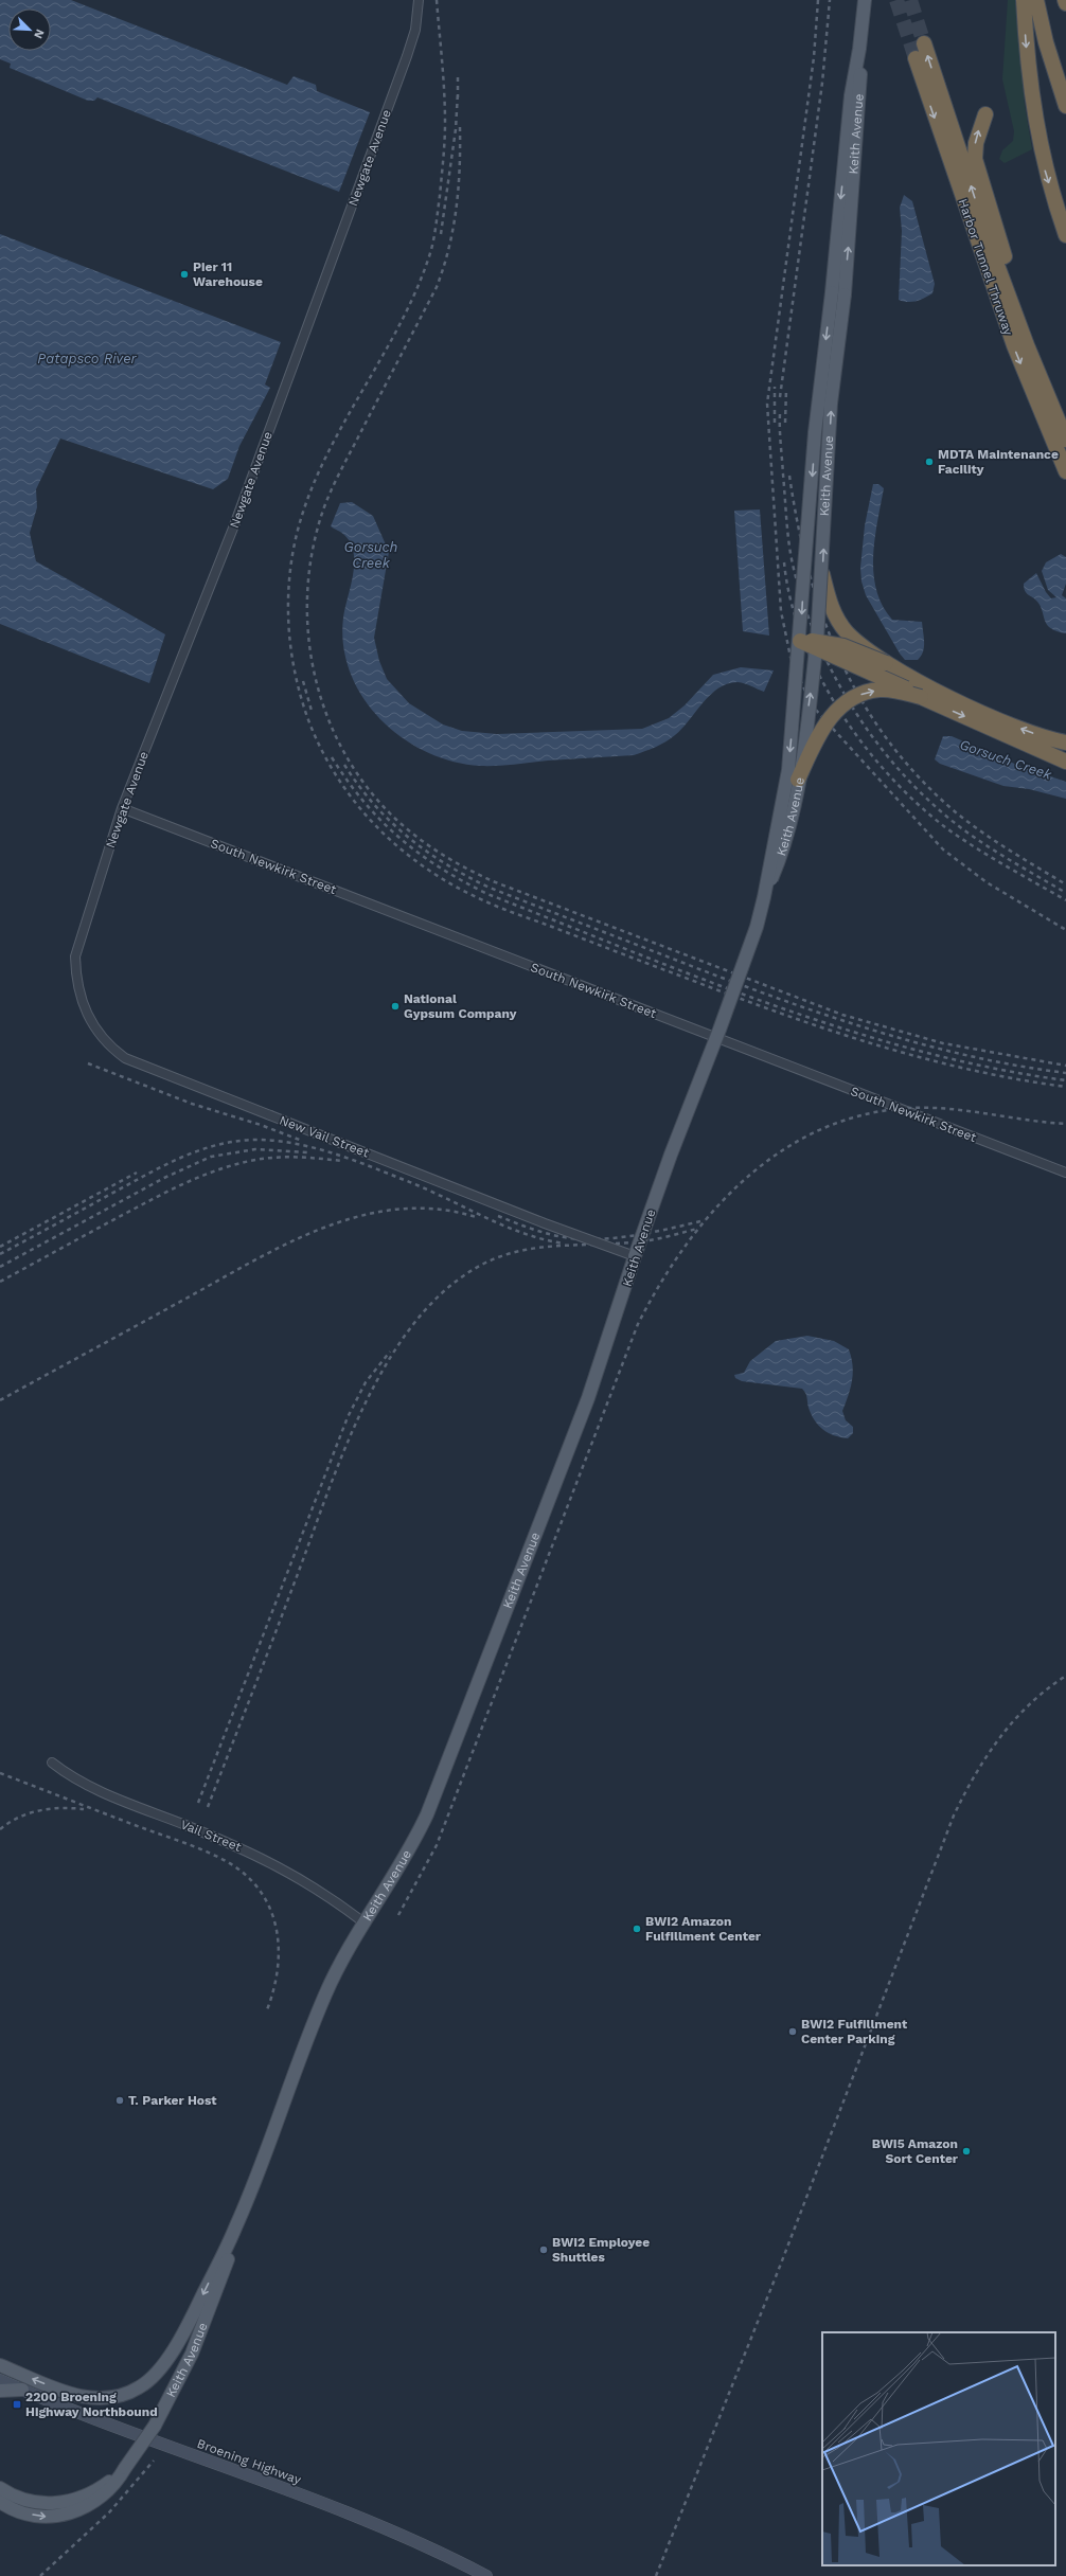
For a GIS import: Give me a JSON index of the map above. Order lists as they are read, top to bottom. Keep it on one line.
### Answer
{"streets":{"highway":["Harbor Tunnel Thruway"],"main road":["Keith Avenue","Broening Highway"],"street":["Newgate Avenue","South Newkirk Street","New Vail Street","Vail Street"]},"crossings":[["Keith Avenue","South Newkirk Street"],["Keith Avenue","New Vail Street"],["Keith Avenue","Vail Street"],["Newgate Avenue","South Newkirk Street"],["Newgate Avenue","New Vail Street"]],"water":["Patapsco River","Gorsuch Creek"],"places":{"other":["Pier 11 Warehouse","MDTA Maintenance Facility","National Gypsum Company","BWI2 Amazon Fulfillment Center","BWI2 Fulfillment Center Parking","T. Parker Host","BWI5 Amazon Sort Center","BWI2 Employee Shuttles"],"transit":["2200 Broening Highway Northbound"]},"north":"bottom right"}
